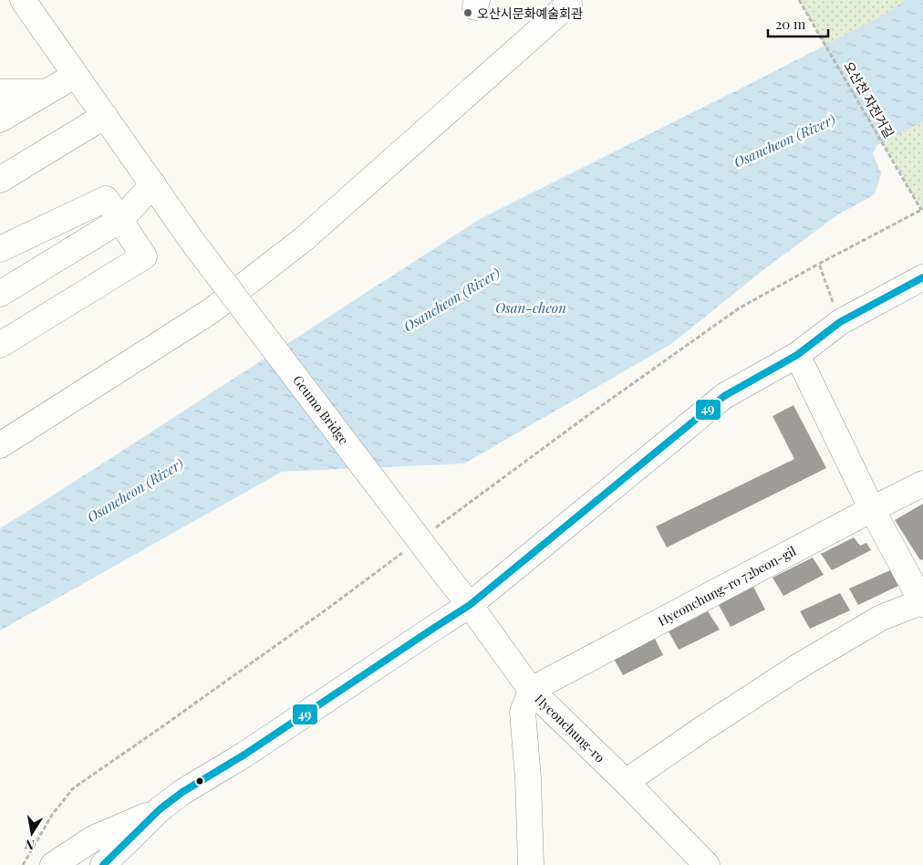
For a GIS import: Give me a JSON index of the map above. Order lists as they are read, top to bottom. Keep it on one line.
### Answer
{"streets":{"street":["Geumo Bridge","Hyeonchung-ro 72beon-gil","Hyeonchung-ro"],"path":["오산천 자전거길"]},"crossings":[["Geumo Bridge","Hyeonchung-ro"],["Hyeonchung-ro 72beon-gil","Hyeonchung-ro"]],"water":["Osancheon (River)","Osan-cheon"],"places":["오산시문화예술회관"],"lines":["transit line 49"],"scale_bar":"20 m","north":"bottom"}
